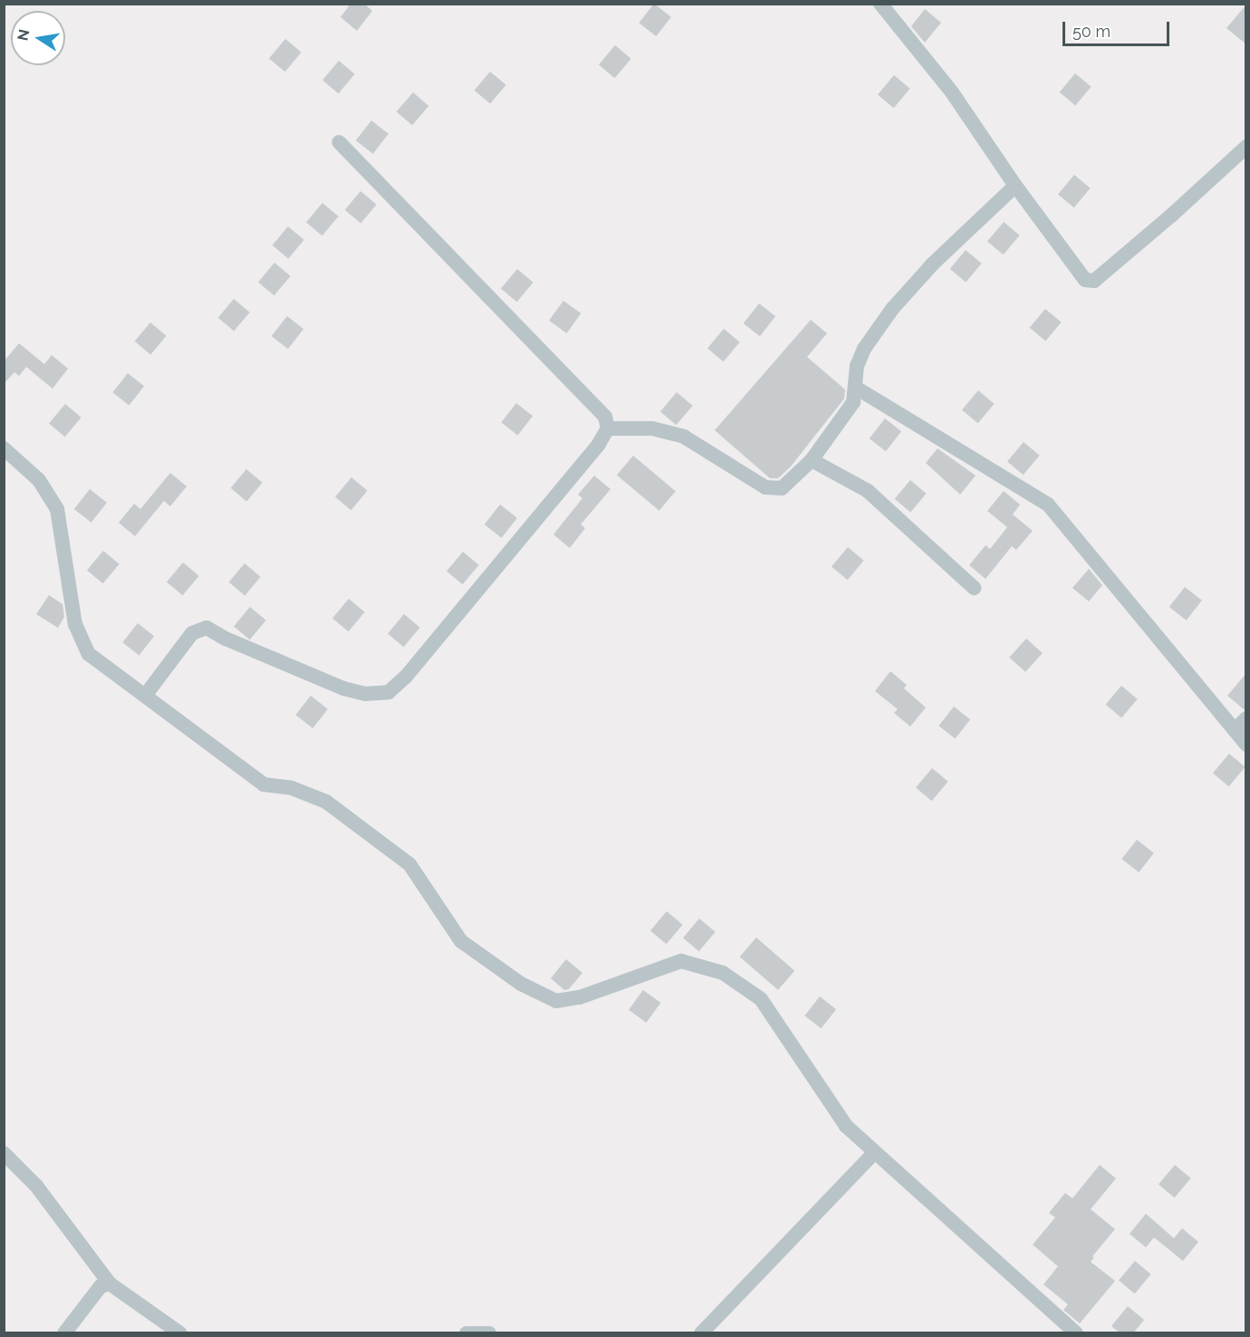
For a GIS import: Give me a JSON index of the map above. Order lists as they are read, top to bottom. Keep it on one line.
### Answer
{"scale_bar":"50 m","north":"left"}
